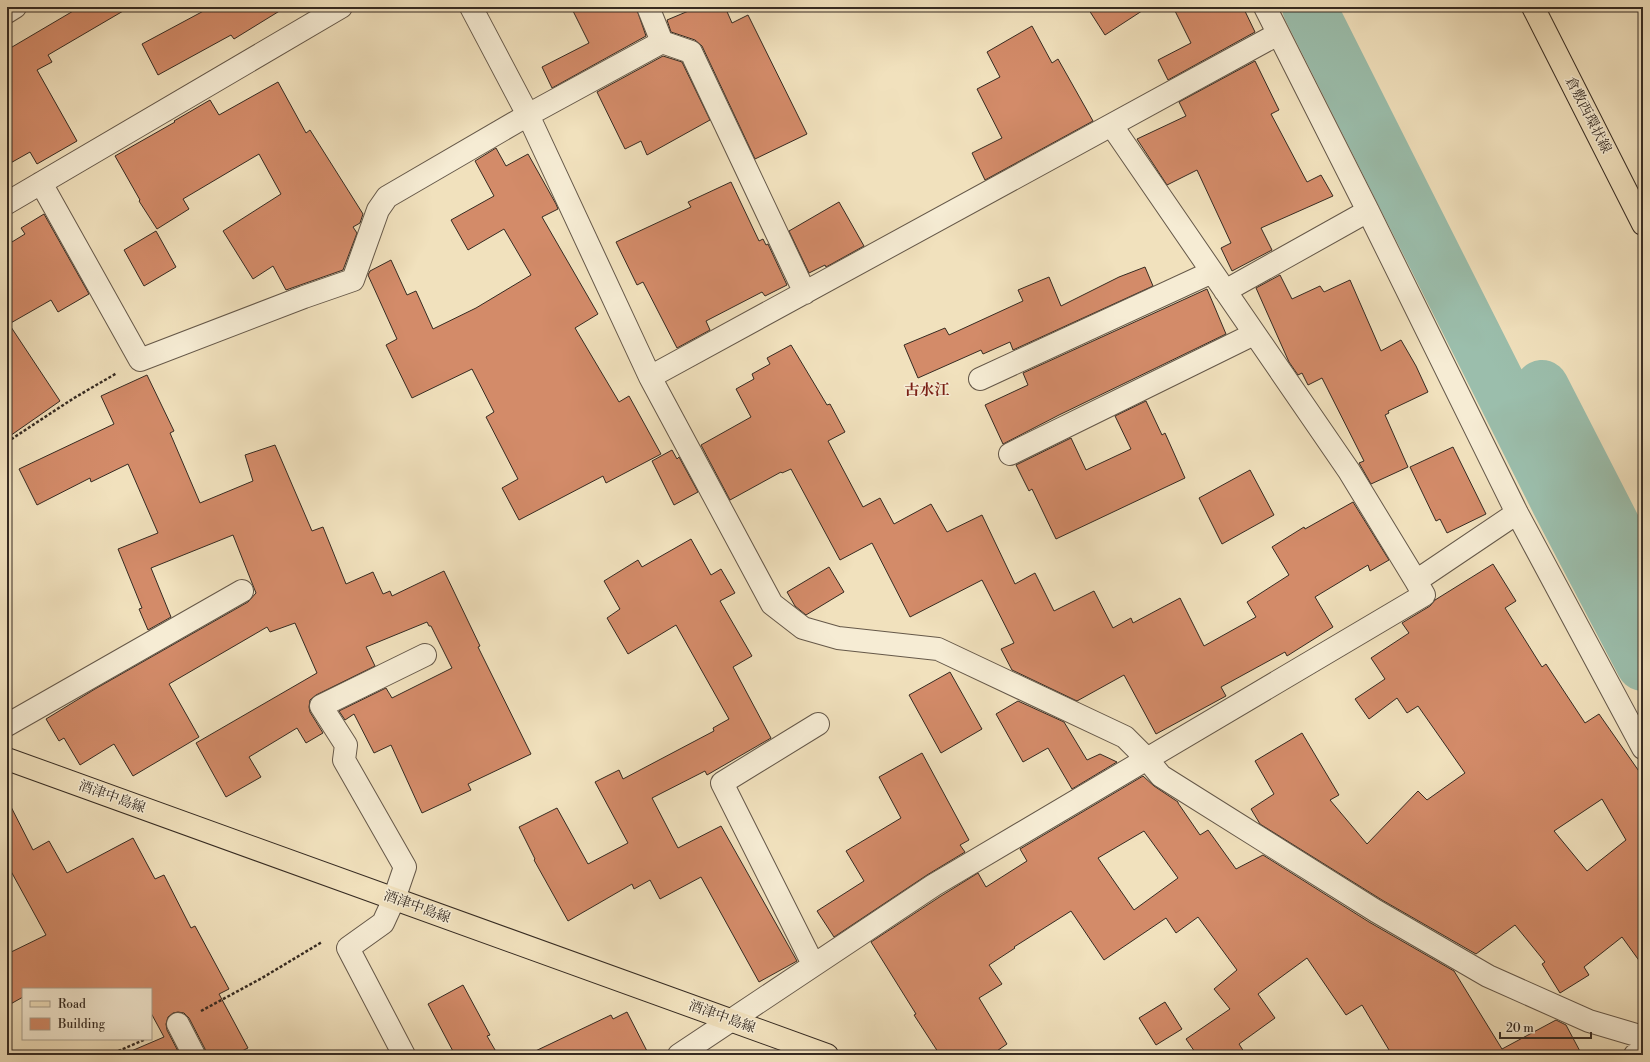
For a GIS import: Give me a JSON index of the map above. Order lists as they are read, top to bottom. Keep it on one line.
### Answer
{"streets":{"main road":["倉敷西環状線","酒津中島線"]},"districts":["古水江"],"legend":["Road","Building"],"scale_bar":"20 m"}
